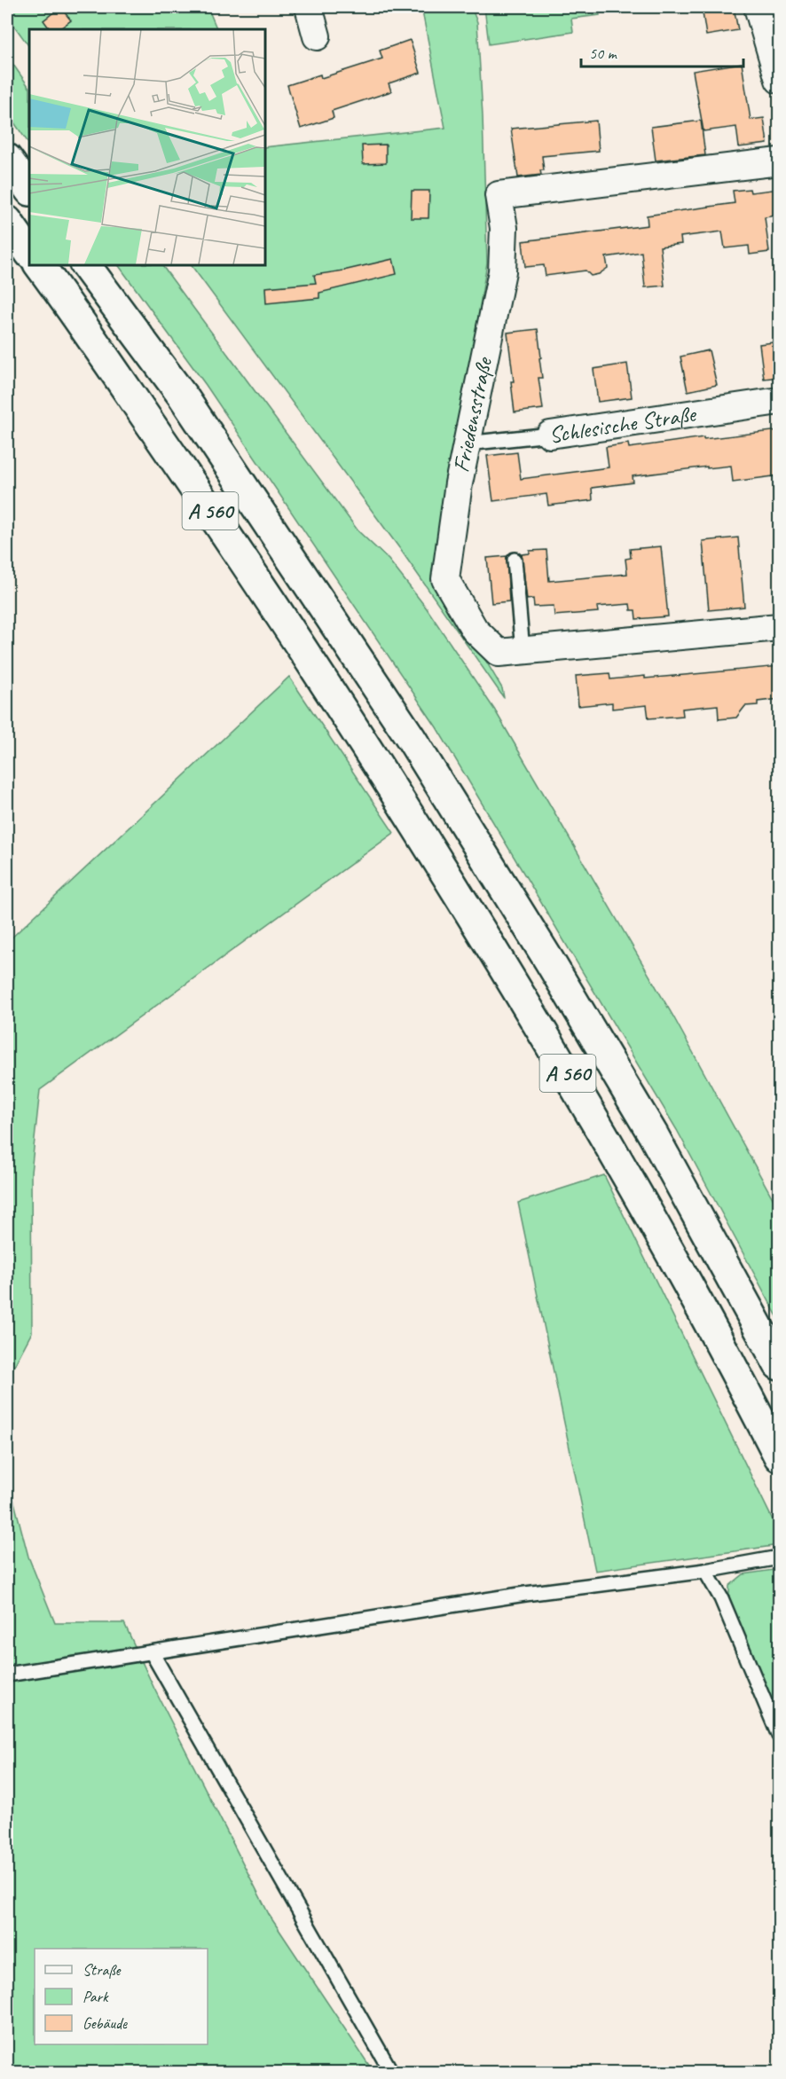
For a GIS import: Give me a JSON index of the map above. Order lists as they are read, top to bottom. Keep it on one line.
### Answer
{"streets":{"highway":["A 560"],"street":["Friedensstraße","Schlesische Straße"]},"crossings":[["Friedensstraße","Schlesische Straße"]],"legend":["Straße","Park","Gebäude"],"scale_bar":"50 m"}
